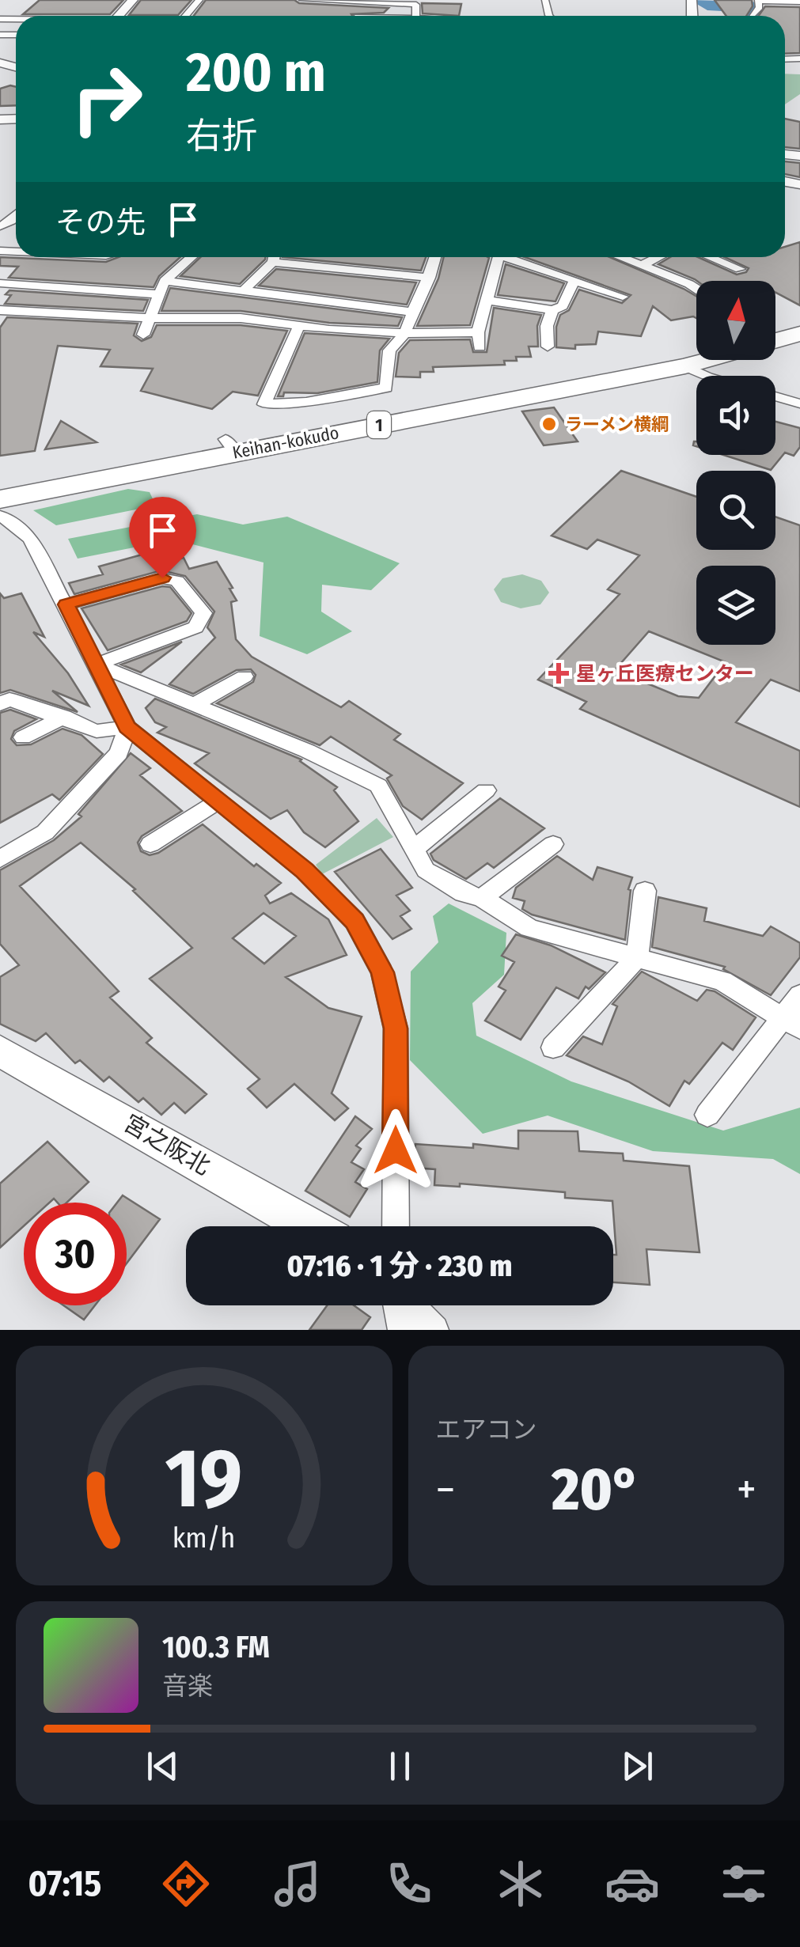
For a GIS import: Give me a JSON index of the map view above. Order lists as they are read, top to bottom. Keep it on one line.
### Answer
{"streets":{"highway":["1","Keihan-kokudo"],"street":["宮之阪北"]},"places":{"other":["ラーメン横綱"],"health":["星ヶ丘医療センター"]},"north":"top","page":{"turn":["200 m","右折"],"then":"その先","limit":"30","trip":"07:16 · 1 分 · 230 m","tile":"エアコン","heat":["−","20°","+"],"song":["100.3 FM","音楽"],"tabs":"07:15","gauge":["19","km/h"]}}
